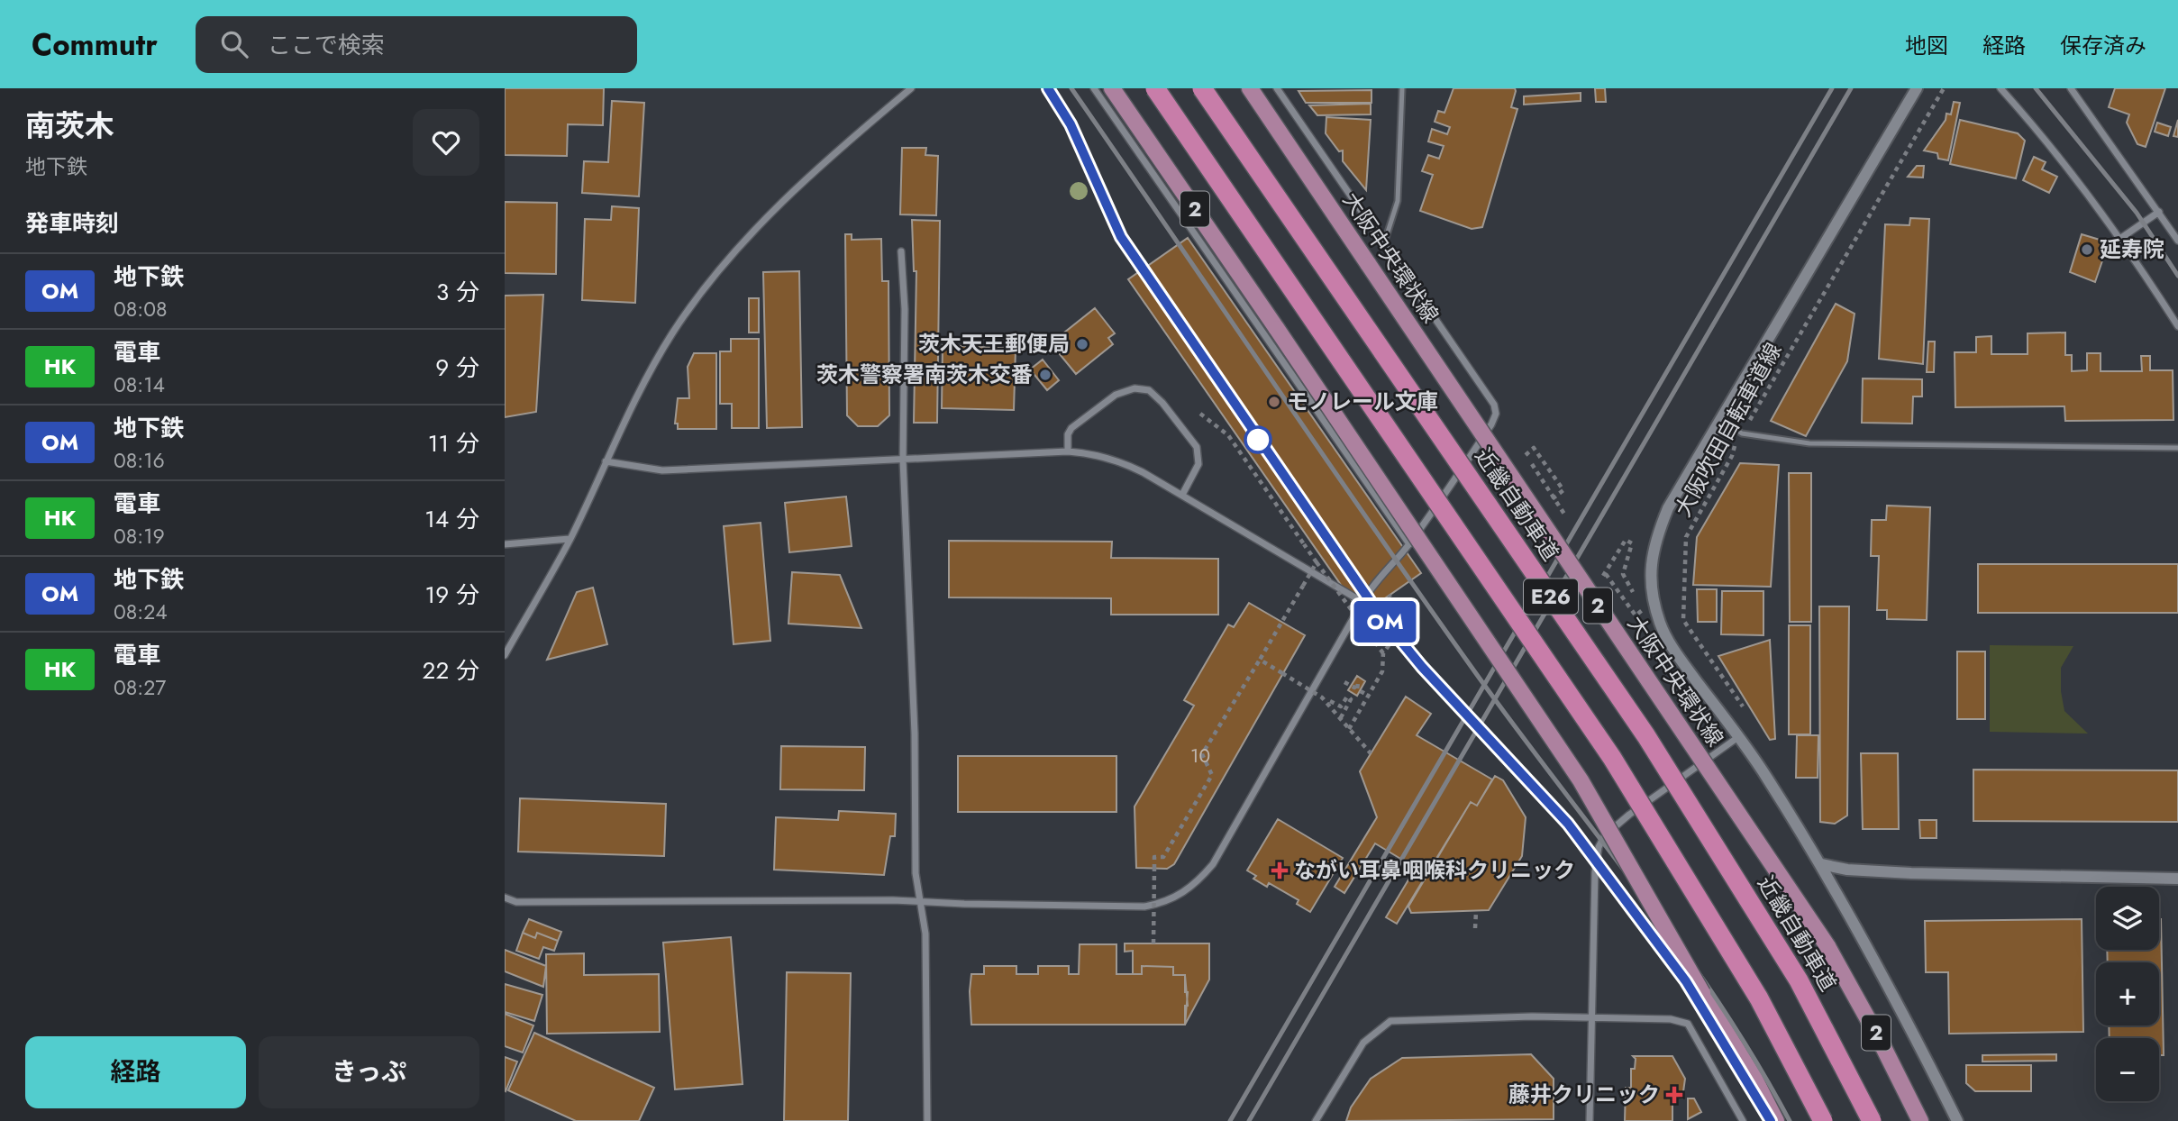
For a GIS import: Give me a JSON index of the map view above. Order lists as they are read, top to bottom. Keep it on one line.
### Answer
{"streets":{"highway":["近畿自動車道","E26"],"main road":["2","大阪中央環状線"],"path":["大阪吹田自転車道線"]},"places":{"other":["延寿院","茨木天王郵便局","茨木警察署南茨木交番","モノレール文庫"],"health":["ながい耳鼻咽喉科クリニック","藤井クリニック"]},"lines":["metro line OM"],"house_numbers":["10"],"page":{"header":"Commutr","search":"ここで検索","nav":["地図","経路","保存済み"],"heading":[["南茨木","地下鉄"],"発車時刻"],"on_map":"OM","list":[{"mark":"OM","name":"地下鉄","note":"08:08","value":"3 分"},{"mark":"HK","name":"電車","note":"08:14","value":"9 分"},{"mark":"OM","name":"地下鉄","note":"08:16","value":"11 分"},{"mark":"HK","name":"電車","note":"08:19","value":"14 分"},{"mark":"OM","name":"地下鉄","note":"08:24","value":"19 分"},{"mark":"HK","name":"電車","note":"08:27","value":"22 分"}],"map_buttons":["+","−"],"buttons":["経路","きっぷ"]}}
